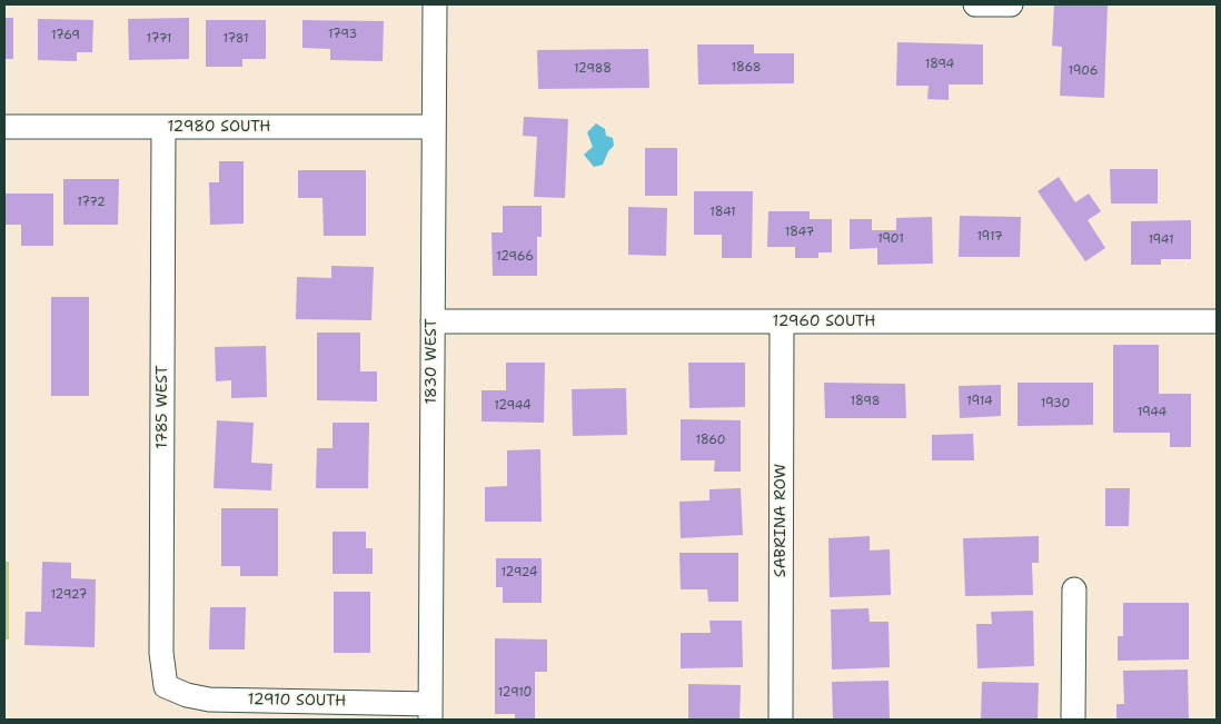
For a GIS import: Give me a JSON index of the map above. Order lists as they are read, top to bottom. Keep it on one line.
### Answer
{"streets":{"street":["12980 SOUTH","12960 SOUTH","1830 WEST","1785 WEST","SABRINA ROW","12910 SOUTH"]},"crossings":[["12980 SOUTH","1830 WEST"],["12980 SOUTH","1785 WEST"],["12960 SOUTH","1830 WEST"],["12960 SOUTH","SABRINA ROW"],["1830 WEST","12910 SOUTH"],["1785 WEST","12910 SOUTH"]],"house_numbers":["1793","1769","1771","1781","1894","1868","12988","1906","1772","1841","1847","1917","1901","1941","12966","1898","1914","1930","12944","1944","1860","12924","12927","12910"]}
